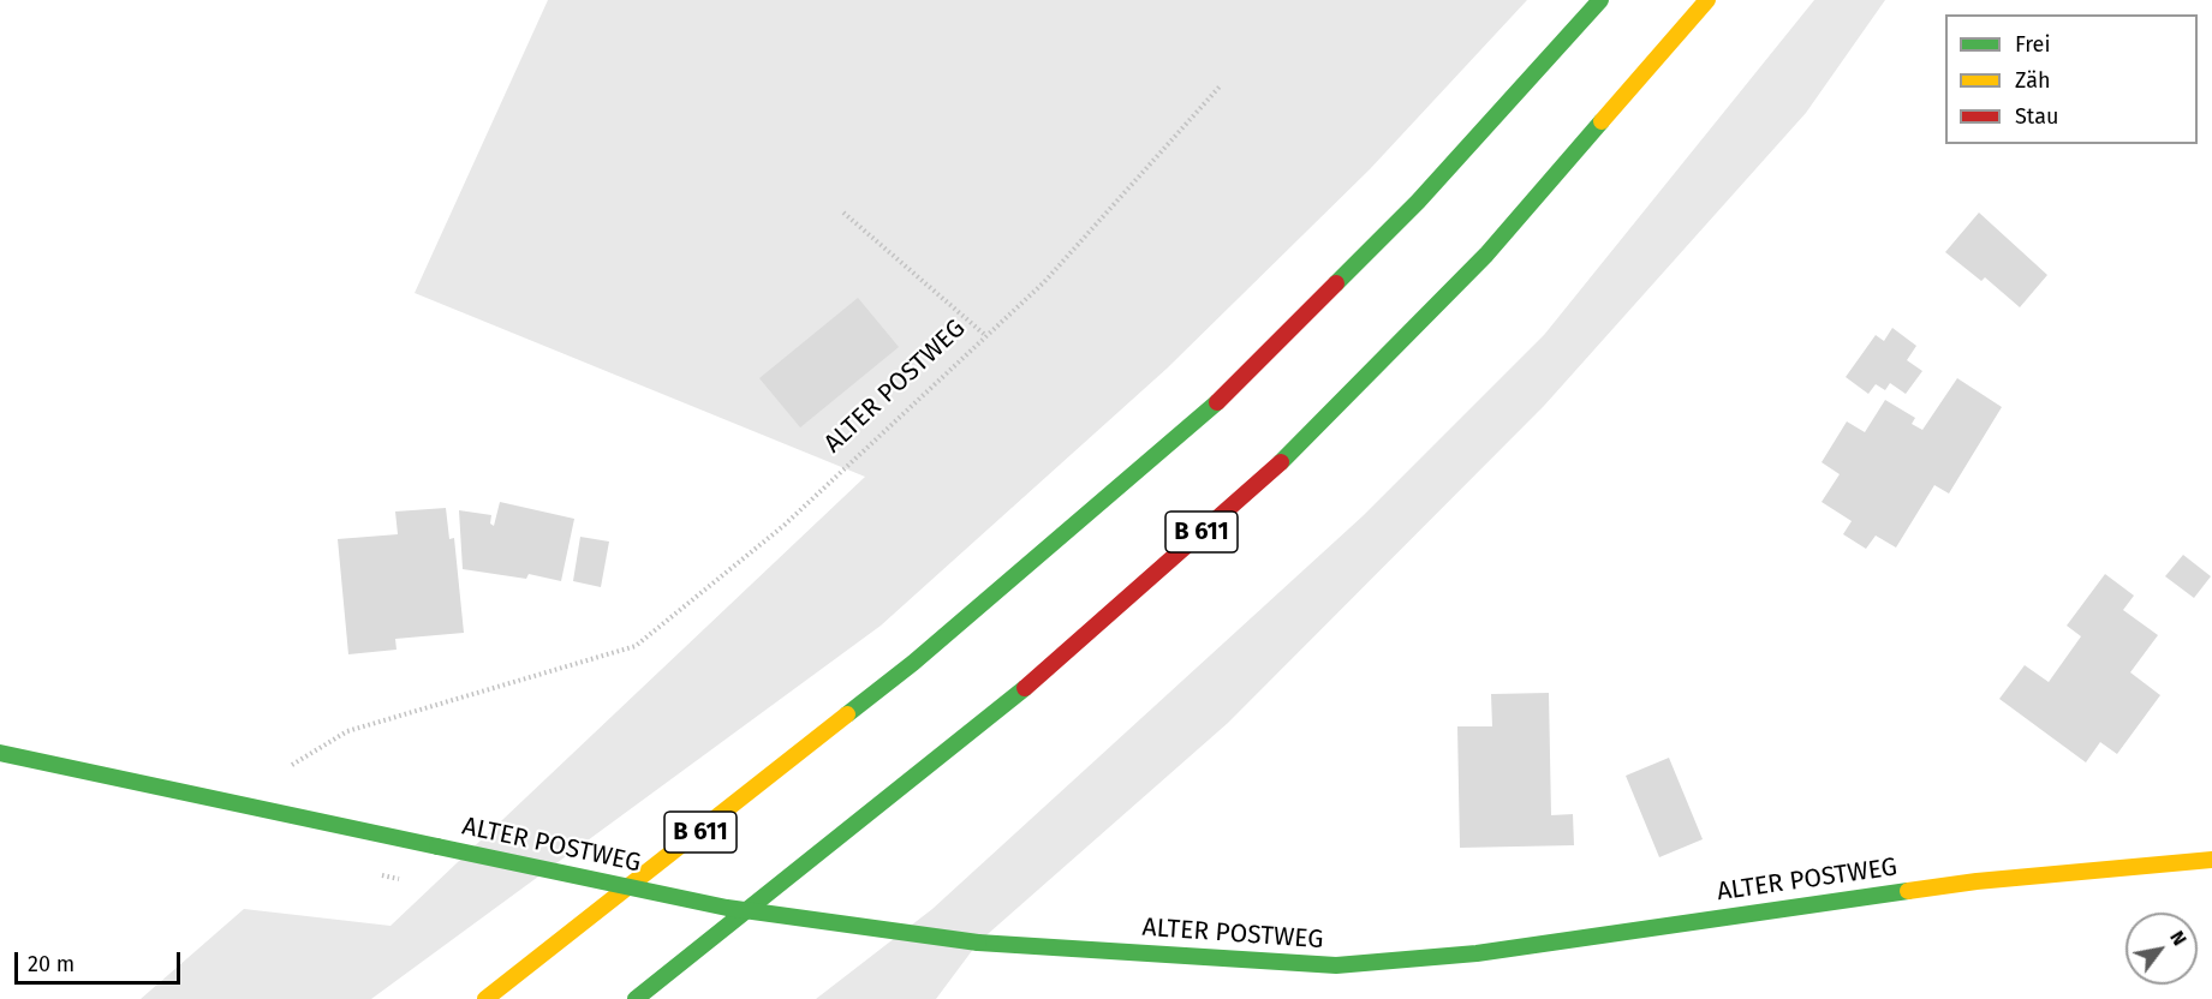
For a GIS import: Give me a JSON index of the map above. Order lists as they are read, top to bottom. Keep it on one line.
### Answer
{"streets":{"main road":["ALTER POSTWEG","B 611"]},"legend":["Frei","Zäh","Stau"],"scale_bar":"20 m","north":"top right"}
